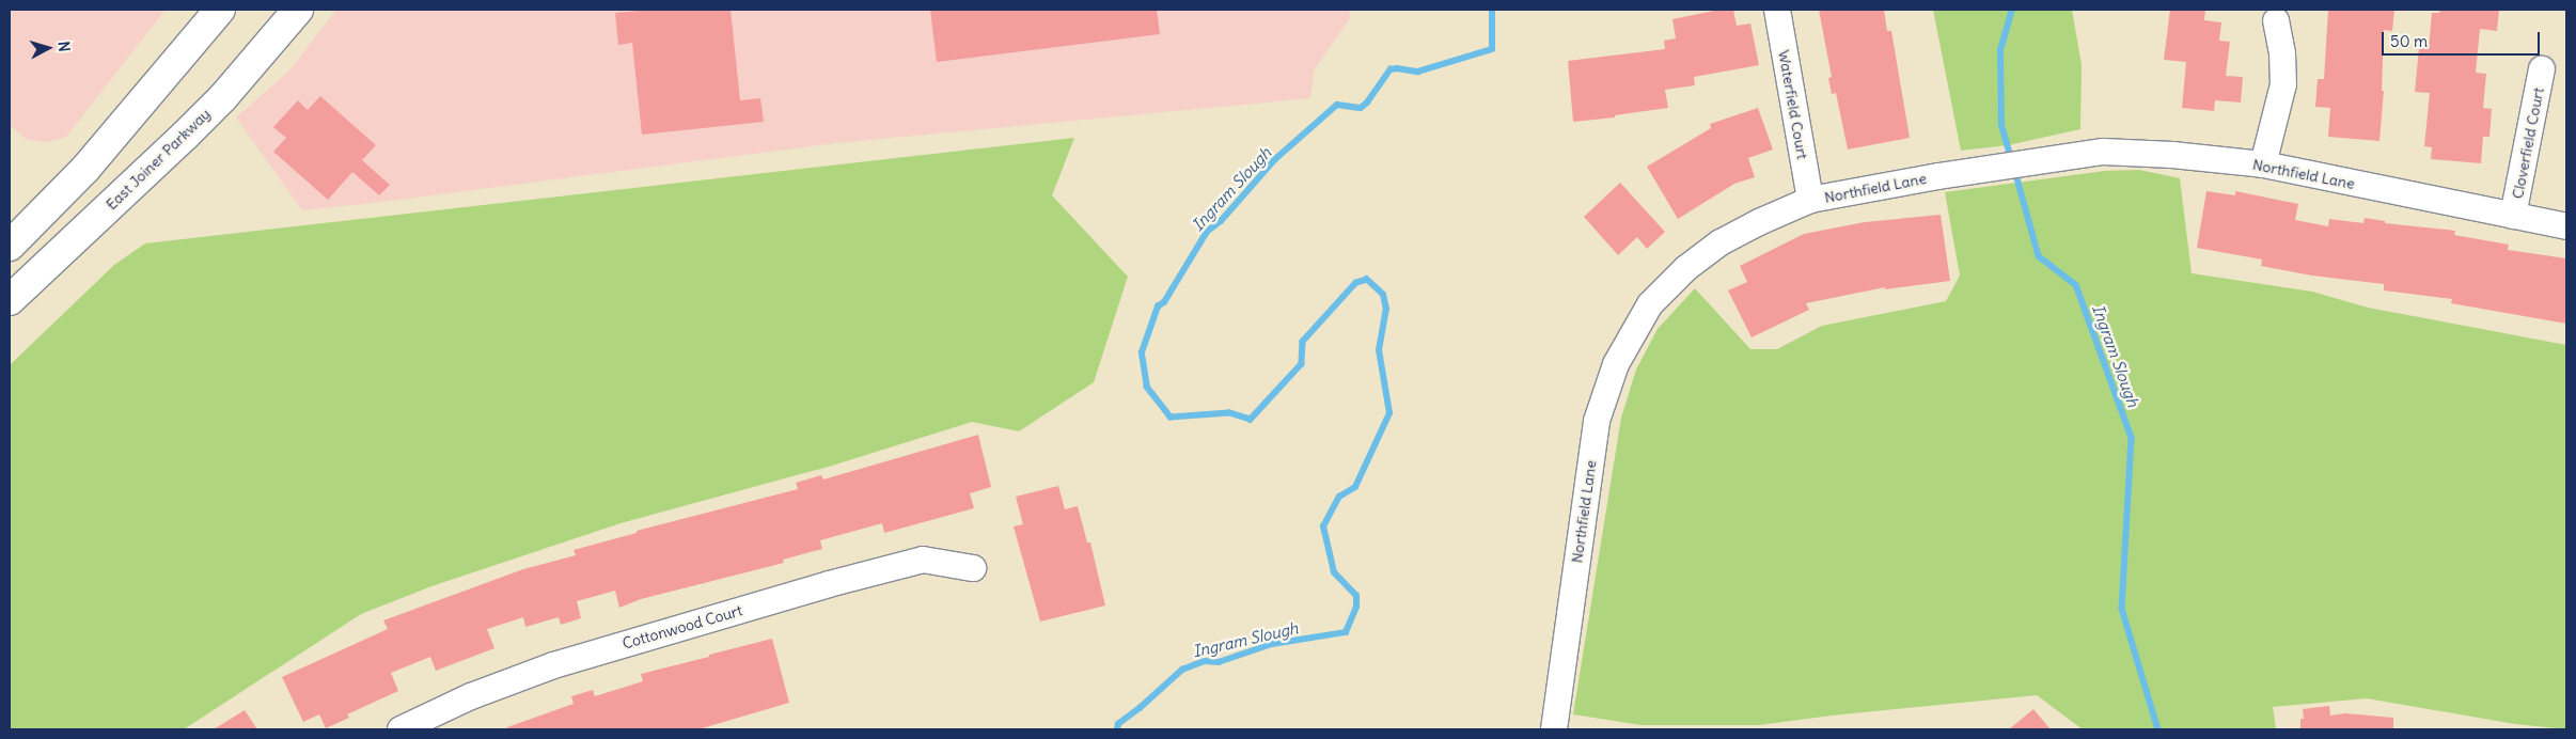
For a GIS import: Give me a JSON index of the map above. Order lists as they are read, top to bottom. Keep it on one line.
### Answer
{"streets":{"main road":["East Joiner Parkway"],"street":["Waterfield Court","Cloverfield Court","Northfield Lane","Cottonwood Court"]},"crossings":[["Waterfield Court","Northfield Lane"],["Cloverfield Court","Northfield Lane"]],"water":["Ingram Slough"],"scale_bar":"50 m","north":"right"}
